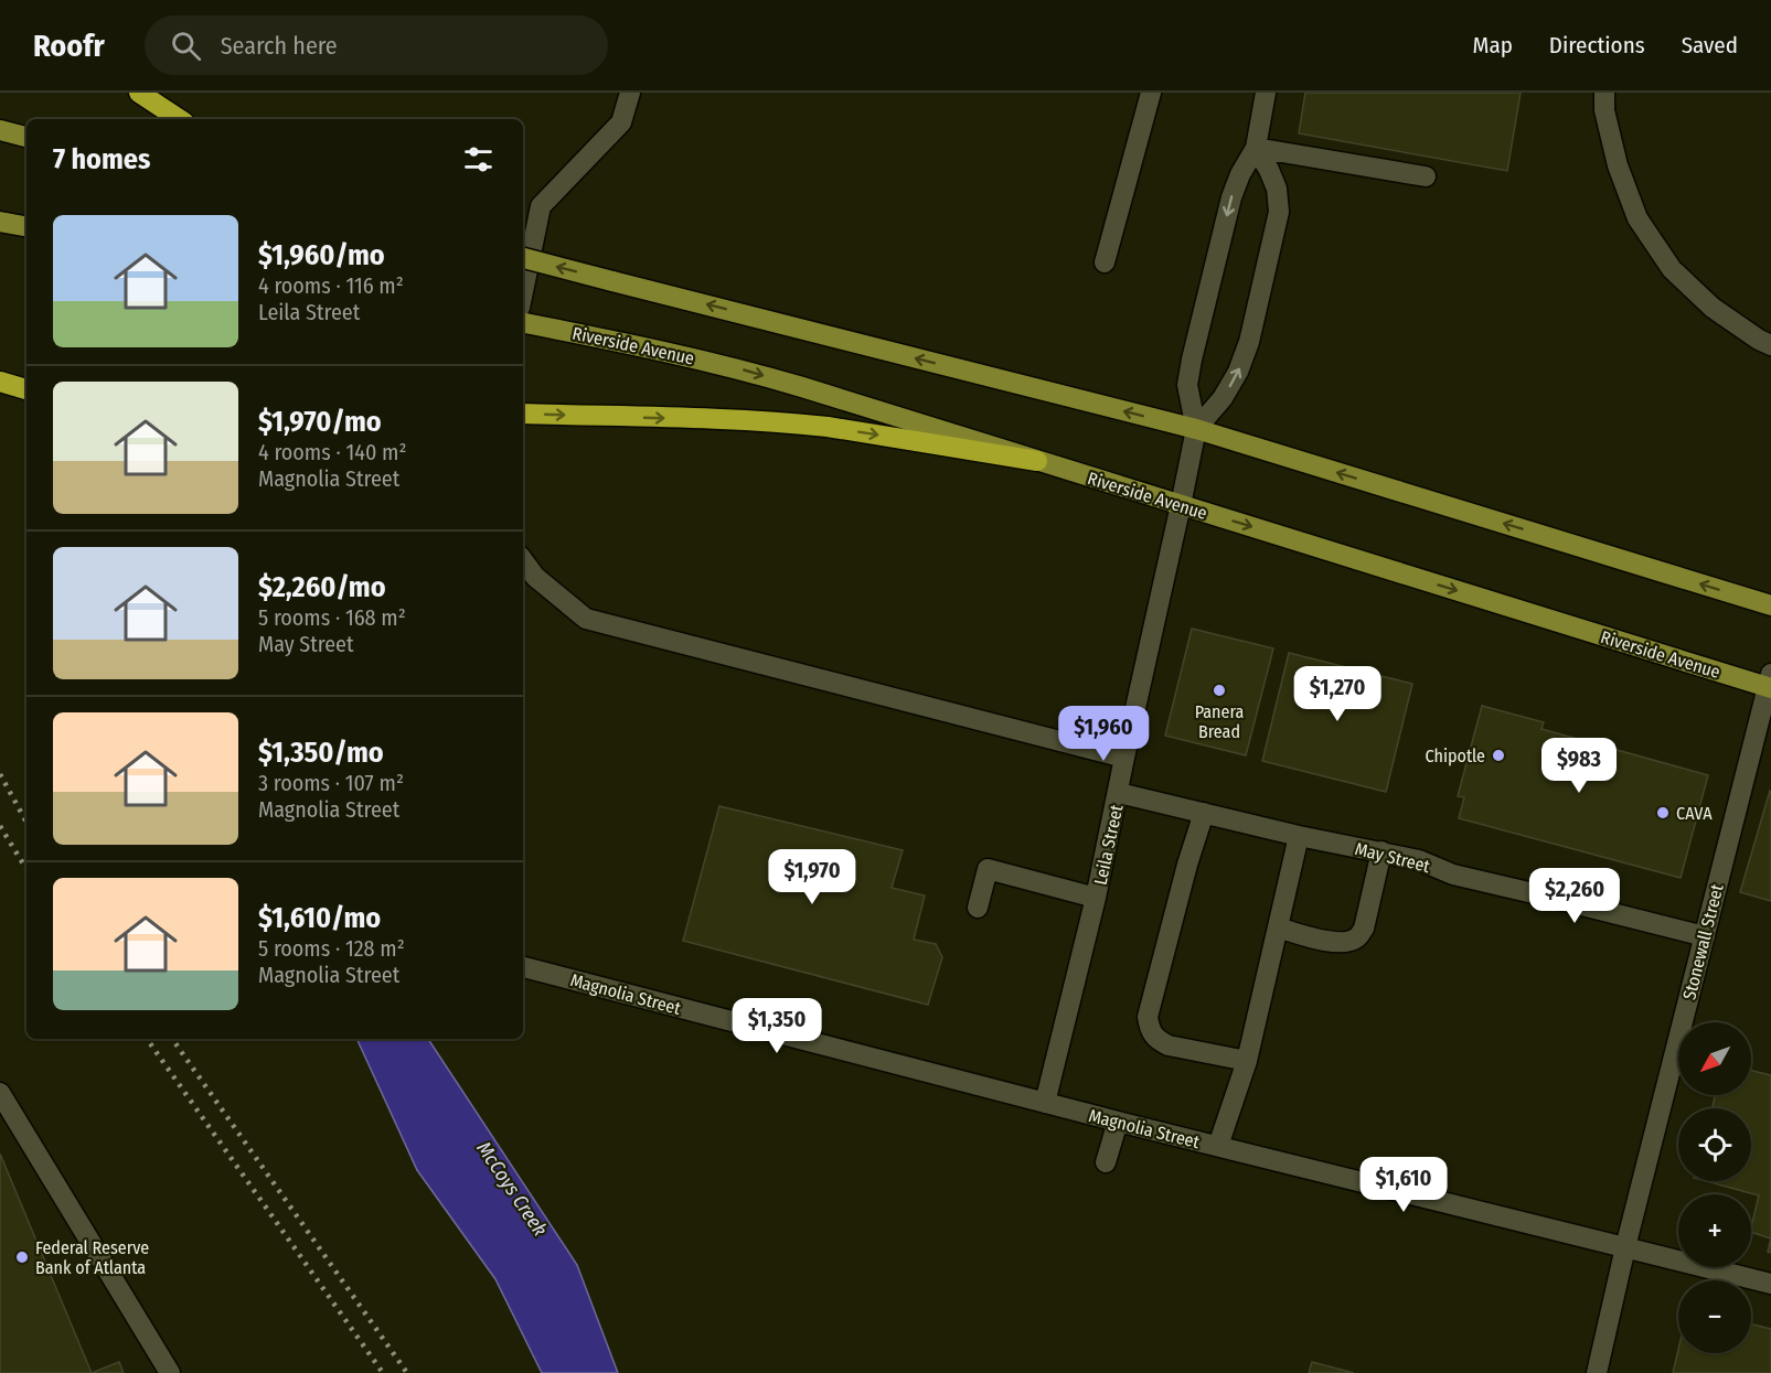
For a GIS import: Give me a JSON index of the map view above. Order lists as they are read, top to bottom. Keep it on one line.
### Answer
{"streets":{"main road":["Riverside Avenue"],"street":["Leila Street","May Street","Stonewall Street","Magnolia Street"]},"crossings":[["Riverside Avenue","Leila Street"],["Riverside Avenue","Stonewall Street"],["Leila Street","May Street"],["Leila Street","Magnolia Street"],["May Street","Stonewall Street"],["Stonewall Street","Magnolia Street"]],"water":["McCoys Creek"],"places":["Panera Bread","Chipotle","CAVA","Federal Reserve Bank of Atlanta"],"north":"bottom left","page":{"header":"Roofr","search":"Search here","nav":["Map","Directions","Saved"],"heading":"7 homes","list":[{"name":"$1,960/mo","note":"4 rooms · 116 m² · Leila Street"},{"name":"$1,970/mo","note":"4 rooms · 140 m² · Magnolia Street"},{"name":"$2,260/mo","note":"5 rooms · 168 m² · May Street"},{"name":"$1,350/mo","note":"3 rooms · 107 m² · Magnolia Street"},{"name":"$1,610/mo","note":"5 rooms · 128 m² · Magnolia Street"}],"price":["$1,270","$1,960","$983","$1,970","$2,260","$1,350","$1,610"],"map_buttons":["+","−"]}}
